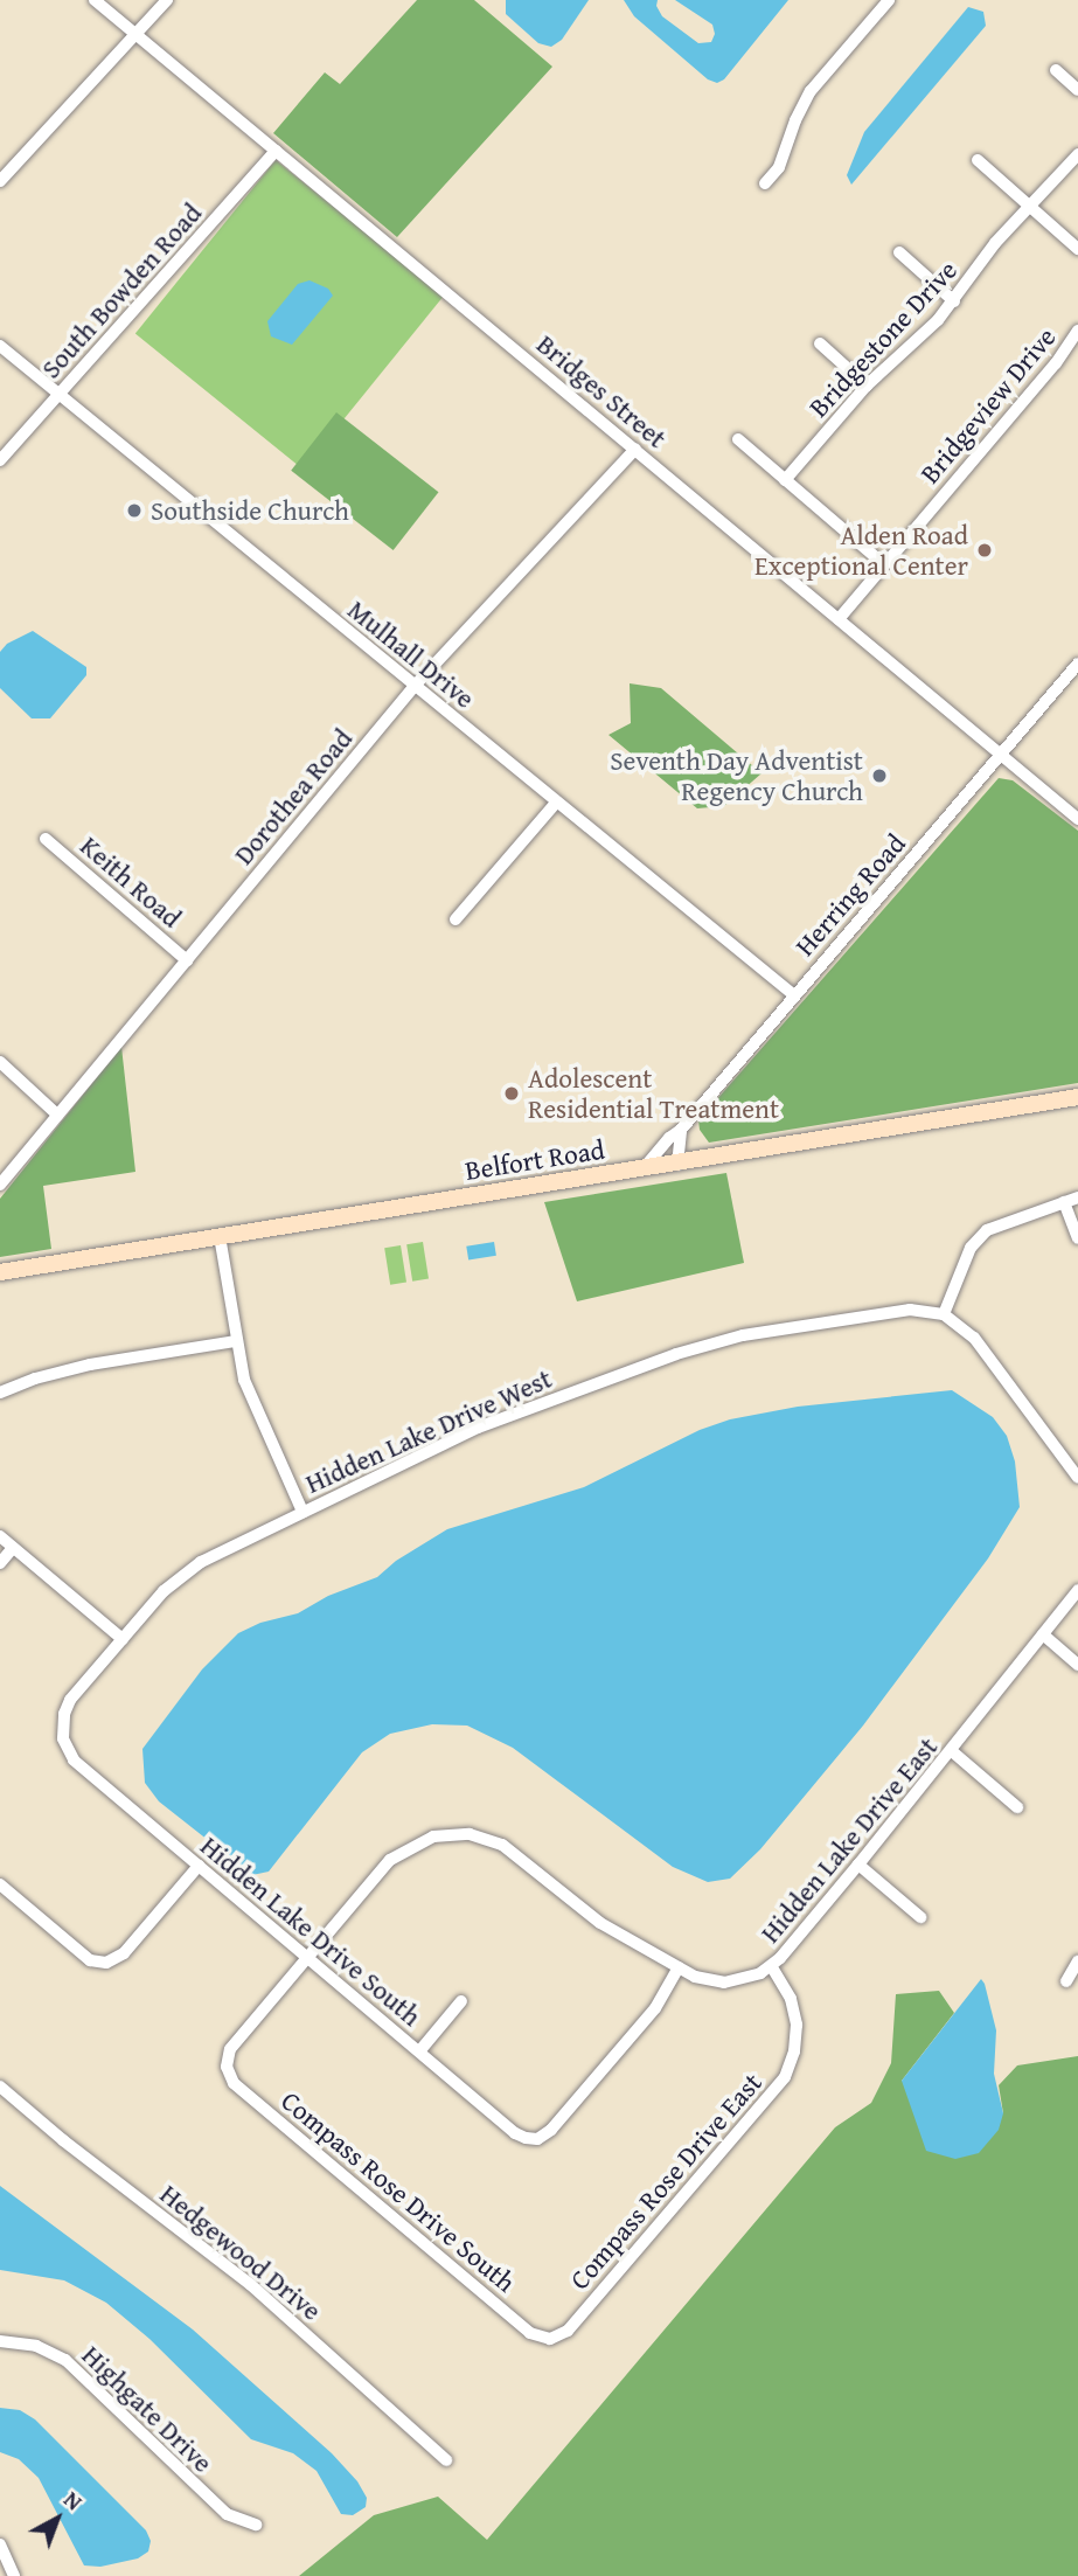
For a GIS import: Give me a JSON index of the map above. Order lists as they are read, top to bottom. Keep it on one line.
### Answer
{"streets":{"street":["South Bowden Road","Bridgestone Drive","Bridges Street","Bridgeview Drive","Mulhall Drive","Dorothea Road","Keith Road","Herring Road","Belfort Road","Hidden Lake Drive West","Hidden Lake Drive East","Hidden Lake Drive South","Compass Rose Drive East","Compass Rose Drive South","Hedgewood Drive","Highgate Drive"]},"crossings":[["South Bowden Road","Bridges Street"],["South Bowden Road","Mulhall Drive"],["Bridges Street","Bridgeview Drive"],["Bridges Street","Dorothea Road"],["Bridges Street","Herring Road"],["Mulhall Drive","Dorothea Road"],["Mulhall Drive","Herring Road"],["Dorothea Road","Keith Road"],["Herring Road","Belfort Road"],["Hidden Lake Drive West","Hidden Lake Drive South"],["Hidden Lake Drive East","Hidden Lake Drive South"],["Hidden Lake Drive East","Compass Rose Drive East"],["Hidden Lake Drive East","Compass Rose Drive South"],["Compass Rose Drive East","Compass Rose Drive South"]],"places":["Southside Church","Alden Road Exceptional Center","Seventh Day Adventist Regency Church","Adolescent Residential Treatment"],"north":"top right"}
